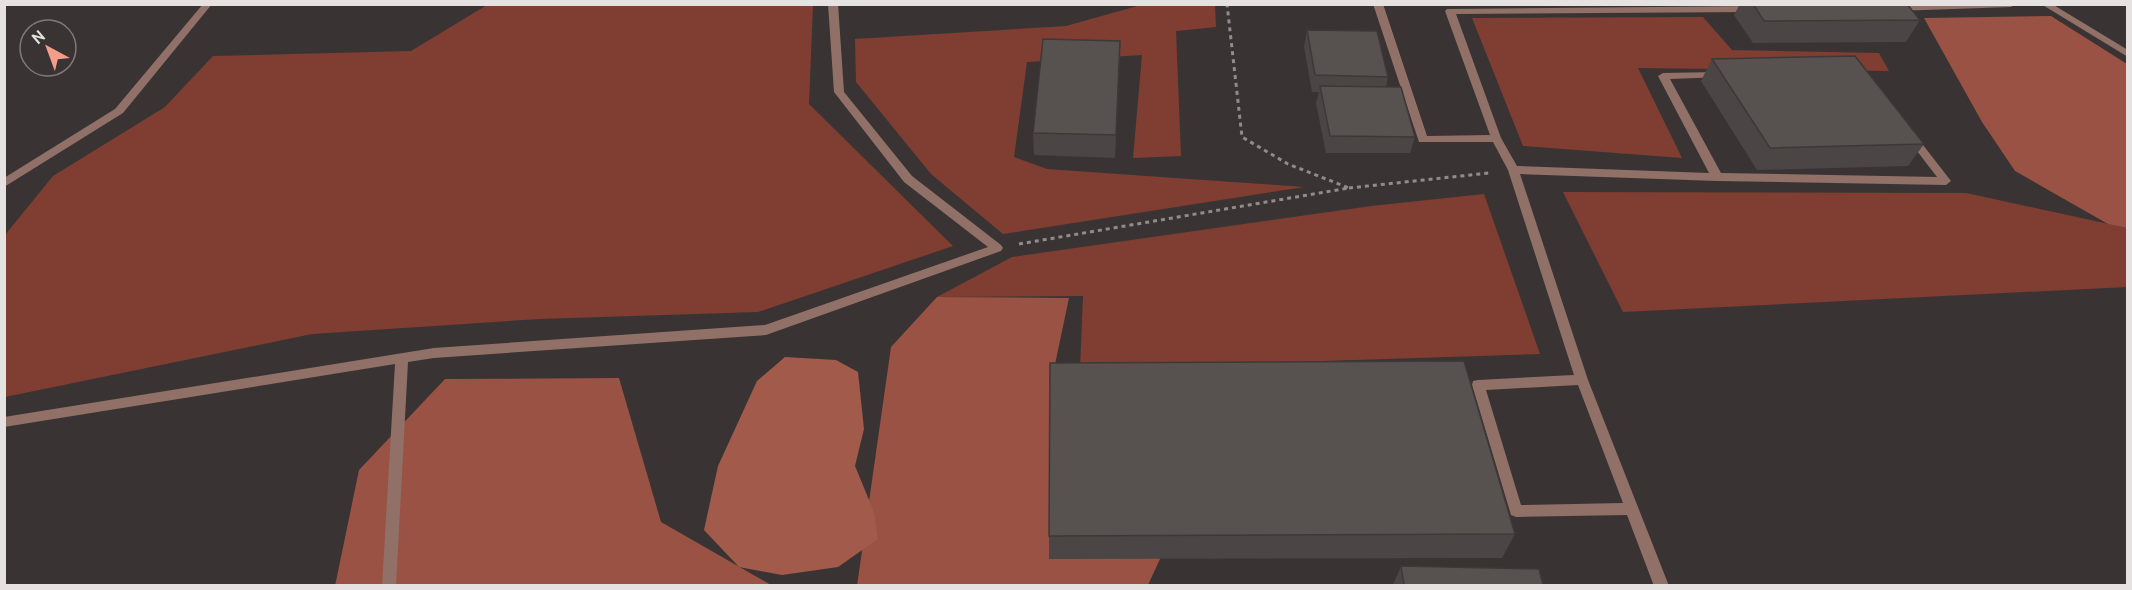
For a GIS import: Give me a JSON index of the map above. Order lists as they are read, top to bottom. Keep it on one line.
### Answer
{"north":"top left"}
